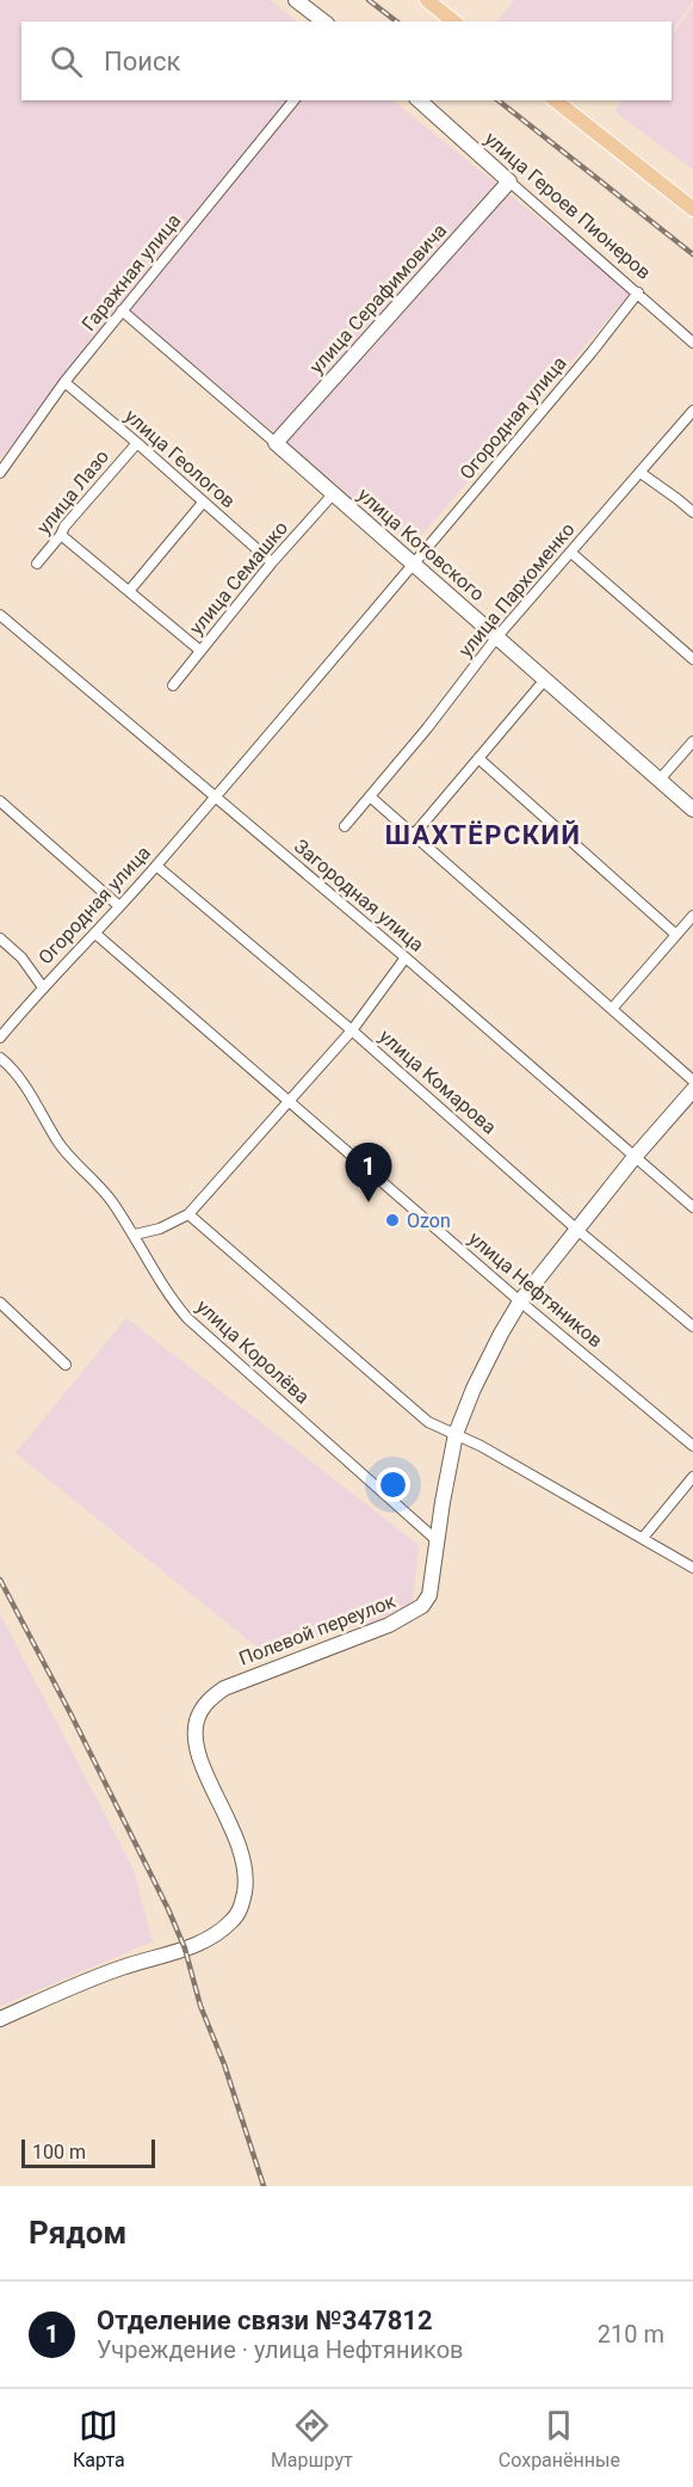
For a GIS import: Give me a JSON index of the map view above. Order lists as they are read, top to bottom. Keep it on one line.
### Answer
{"streets":{"street":["улица Героев Пионеров","Гаражная улица","улица Серафимовича","Огородная улица","улица Геологов","улица Лазо","улица Котовского","улица Семашко","улица Пархоменко","Загородная улица","улица Комарова","улица Нефтяников","улица Королёва","Полевой переулок"]},"crossings":[["улица Героев Пионеров","улица Серафимовича"],["улица Героев Пионеров","Огородная улица"],["Гаражная улица","улица Геологов"],["Гаражная улица","улица Котовского"],["улица Серафимовича","улица Котовского"],["Огородная улица","улица Котовского"],["Огородная улица","Загородная улица"],["Огородная улица","улица Комарова"],["Огородная улица","улица Нефтяников"],["улица Геологов","улица Лазо"],["улица Геологов","улица Семашко"],["улица Котовского","улица Семашко"],["улица Котовского","улица Пархоменко"],["Загородная улица","Полевой переулок"],["улица Комарова","Полевой переулок"],["улица Нефтяников","Полевой переулок"],["улица Королёва","Полевой переулок"]],"districts":["ШАХТЁРСКИЙ"],"places":["Ozon"],"scale_bar":"100 m","page":{"search":"Поиск","pins":"1","scale":"100 m","heading":"Рядом","list":[{"mark":"1","name":"Отделение связи №347812","note":"Учреждение · улица Нефтяников","value":"210 m"}],"nav":["Карта","Маршрут","Сохранённые"]}}
